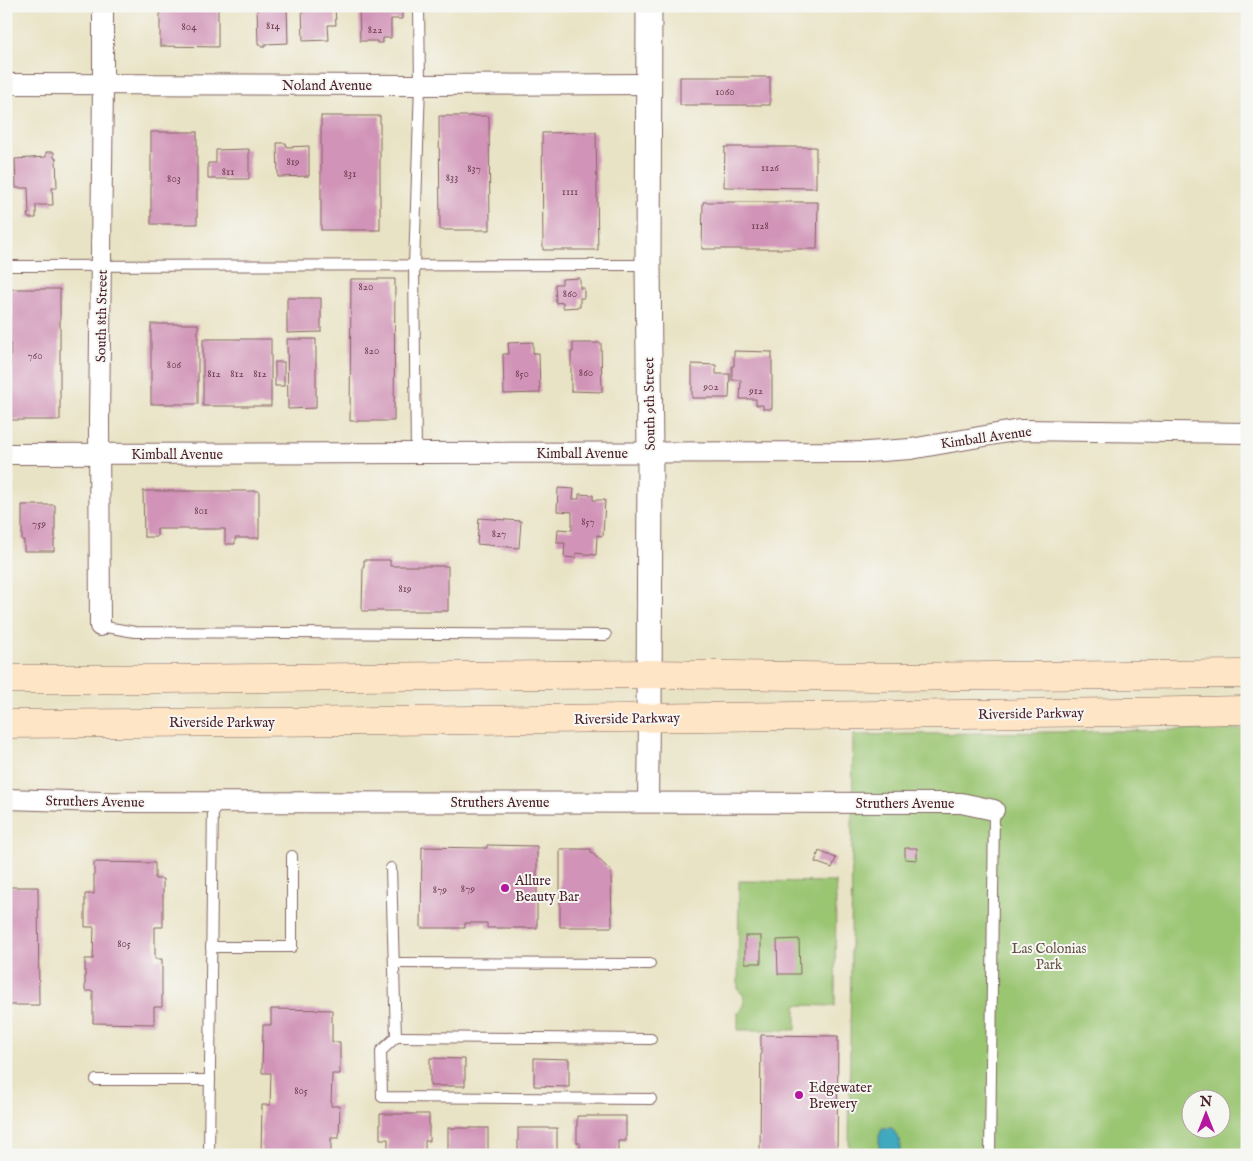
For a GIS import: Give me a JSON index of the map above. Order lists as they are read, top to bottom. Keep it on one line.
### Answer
{"streets":{"main road":["Riverside Parkway"],"street":["Noland Avenue","South 8th Street","South 9th Street","Kimball Avenue","Struthers Avenue"]},"crossings":[["Noland Avenue","South 8th Street"],["Noland Avenue","South 9th Street"],["South 8th Street","Kimball Avenue"],["South 9th Street","Kimball Avenue"],["South 9th Street","Riverside Parkway"],["South 9th Street","Struthers Avenue"]],"parks":["Las Colonias Park"],"places":["Allure Beauty Bar","Edgewater Brewery"],"house_numbers":["814","804","822","1060","819","1126","837","811","831","833","803","1111","1128","820","860","820","760","806","860","812","812","812","850","902","912","801","857","759","827","819","879","879","805","805"],"north":"top"}
